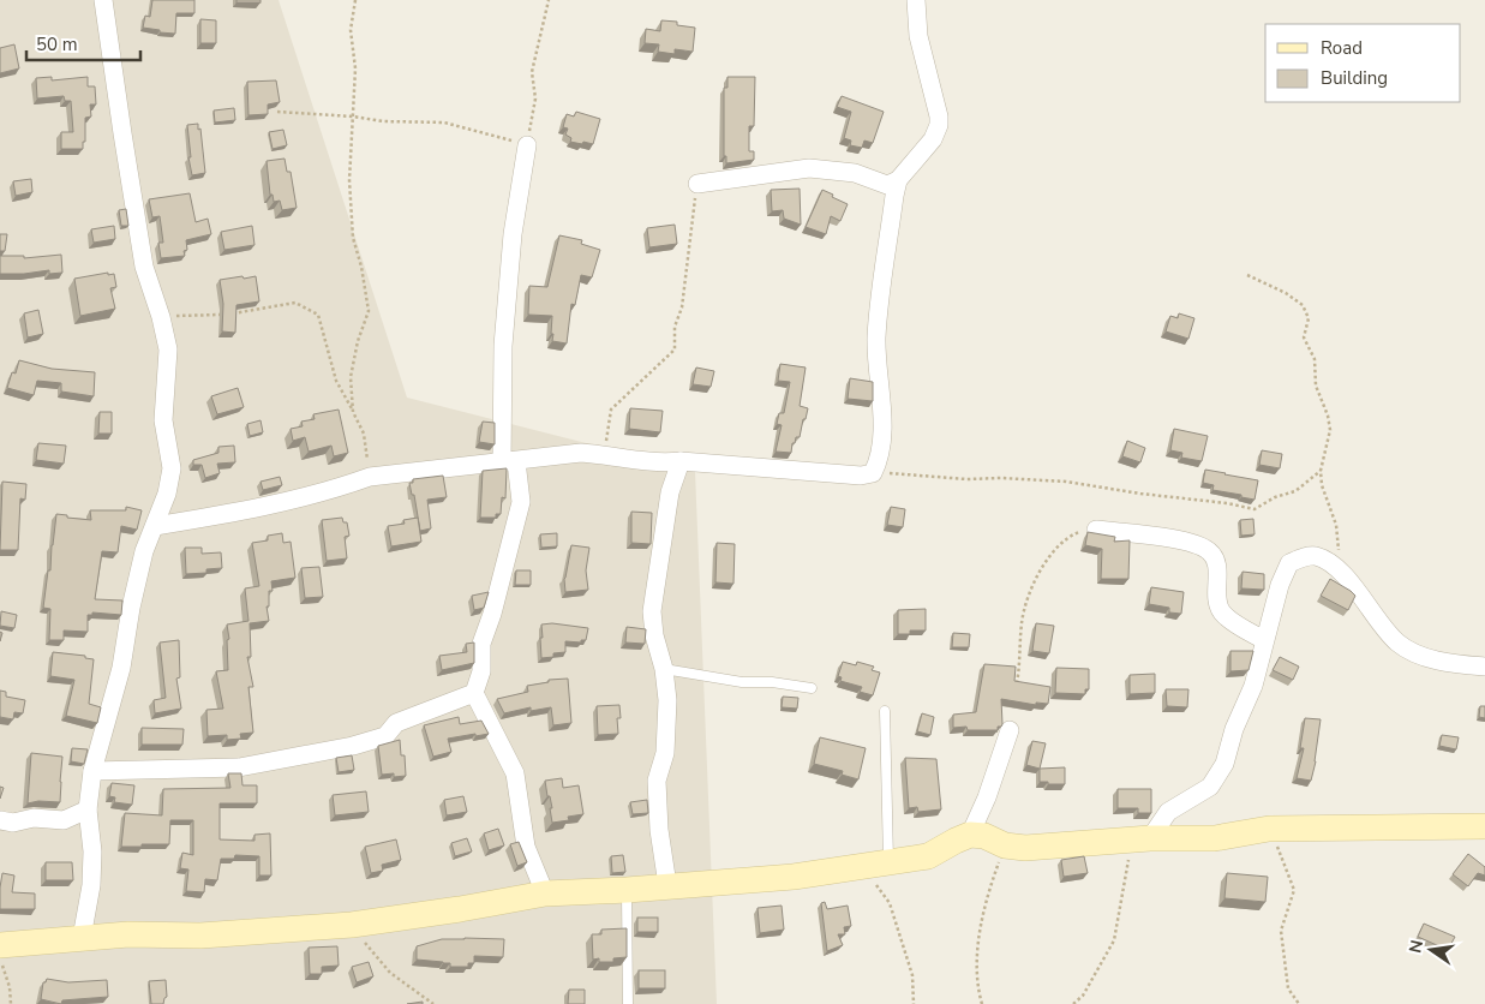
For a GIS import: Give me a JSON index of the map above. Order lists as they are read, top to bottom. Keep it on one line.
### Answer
{"legend":["Road","Building"],"scale_bar":"50 m","north":"left"}
